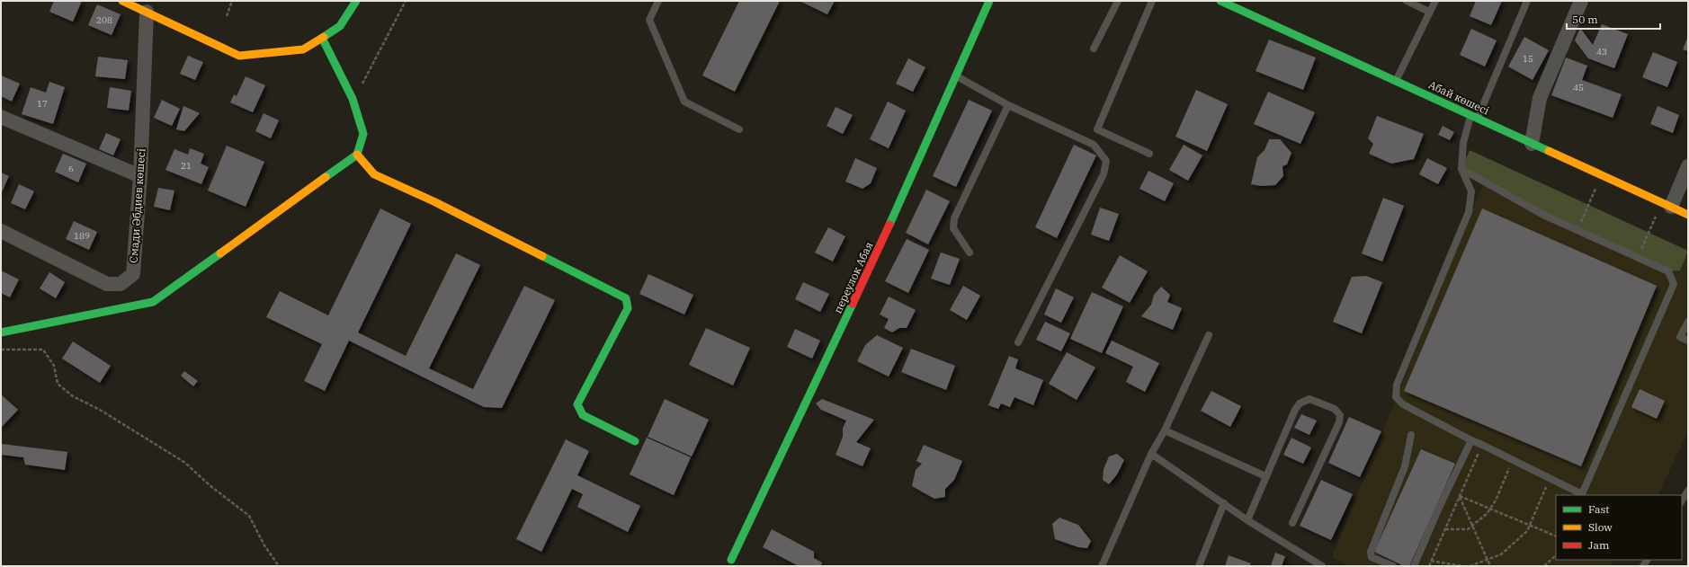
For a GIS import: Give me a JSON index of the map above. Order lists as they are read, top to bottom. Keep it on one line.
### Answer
{"streets":{"street":["Абай көшесі","Смади Әбдиев көшесі","переулок Абая"]},"house_numbers":["208","43","15","45","17","21","6","189"],"legend":["Fast","Slow","Jam"],"scale_bar":"50 m"}
